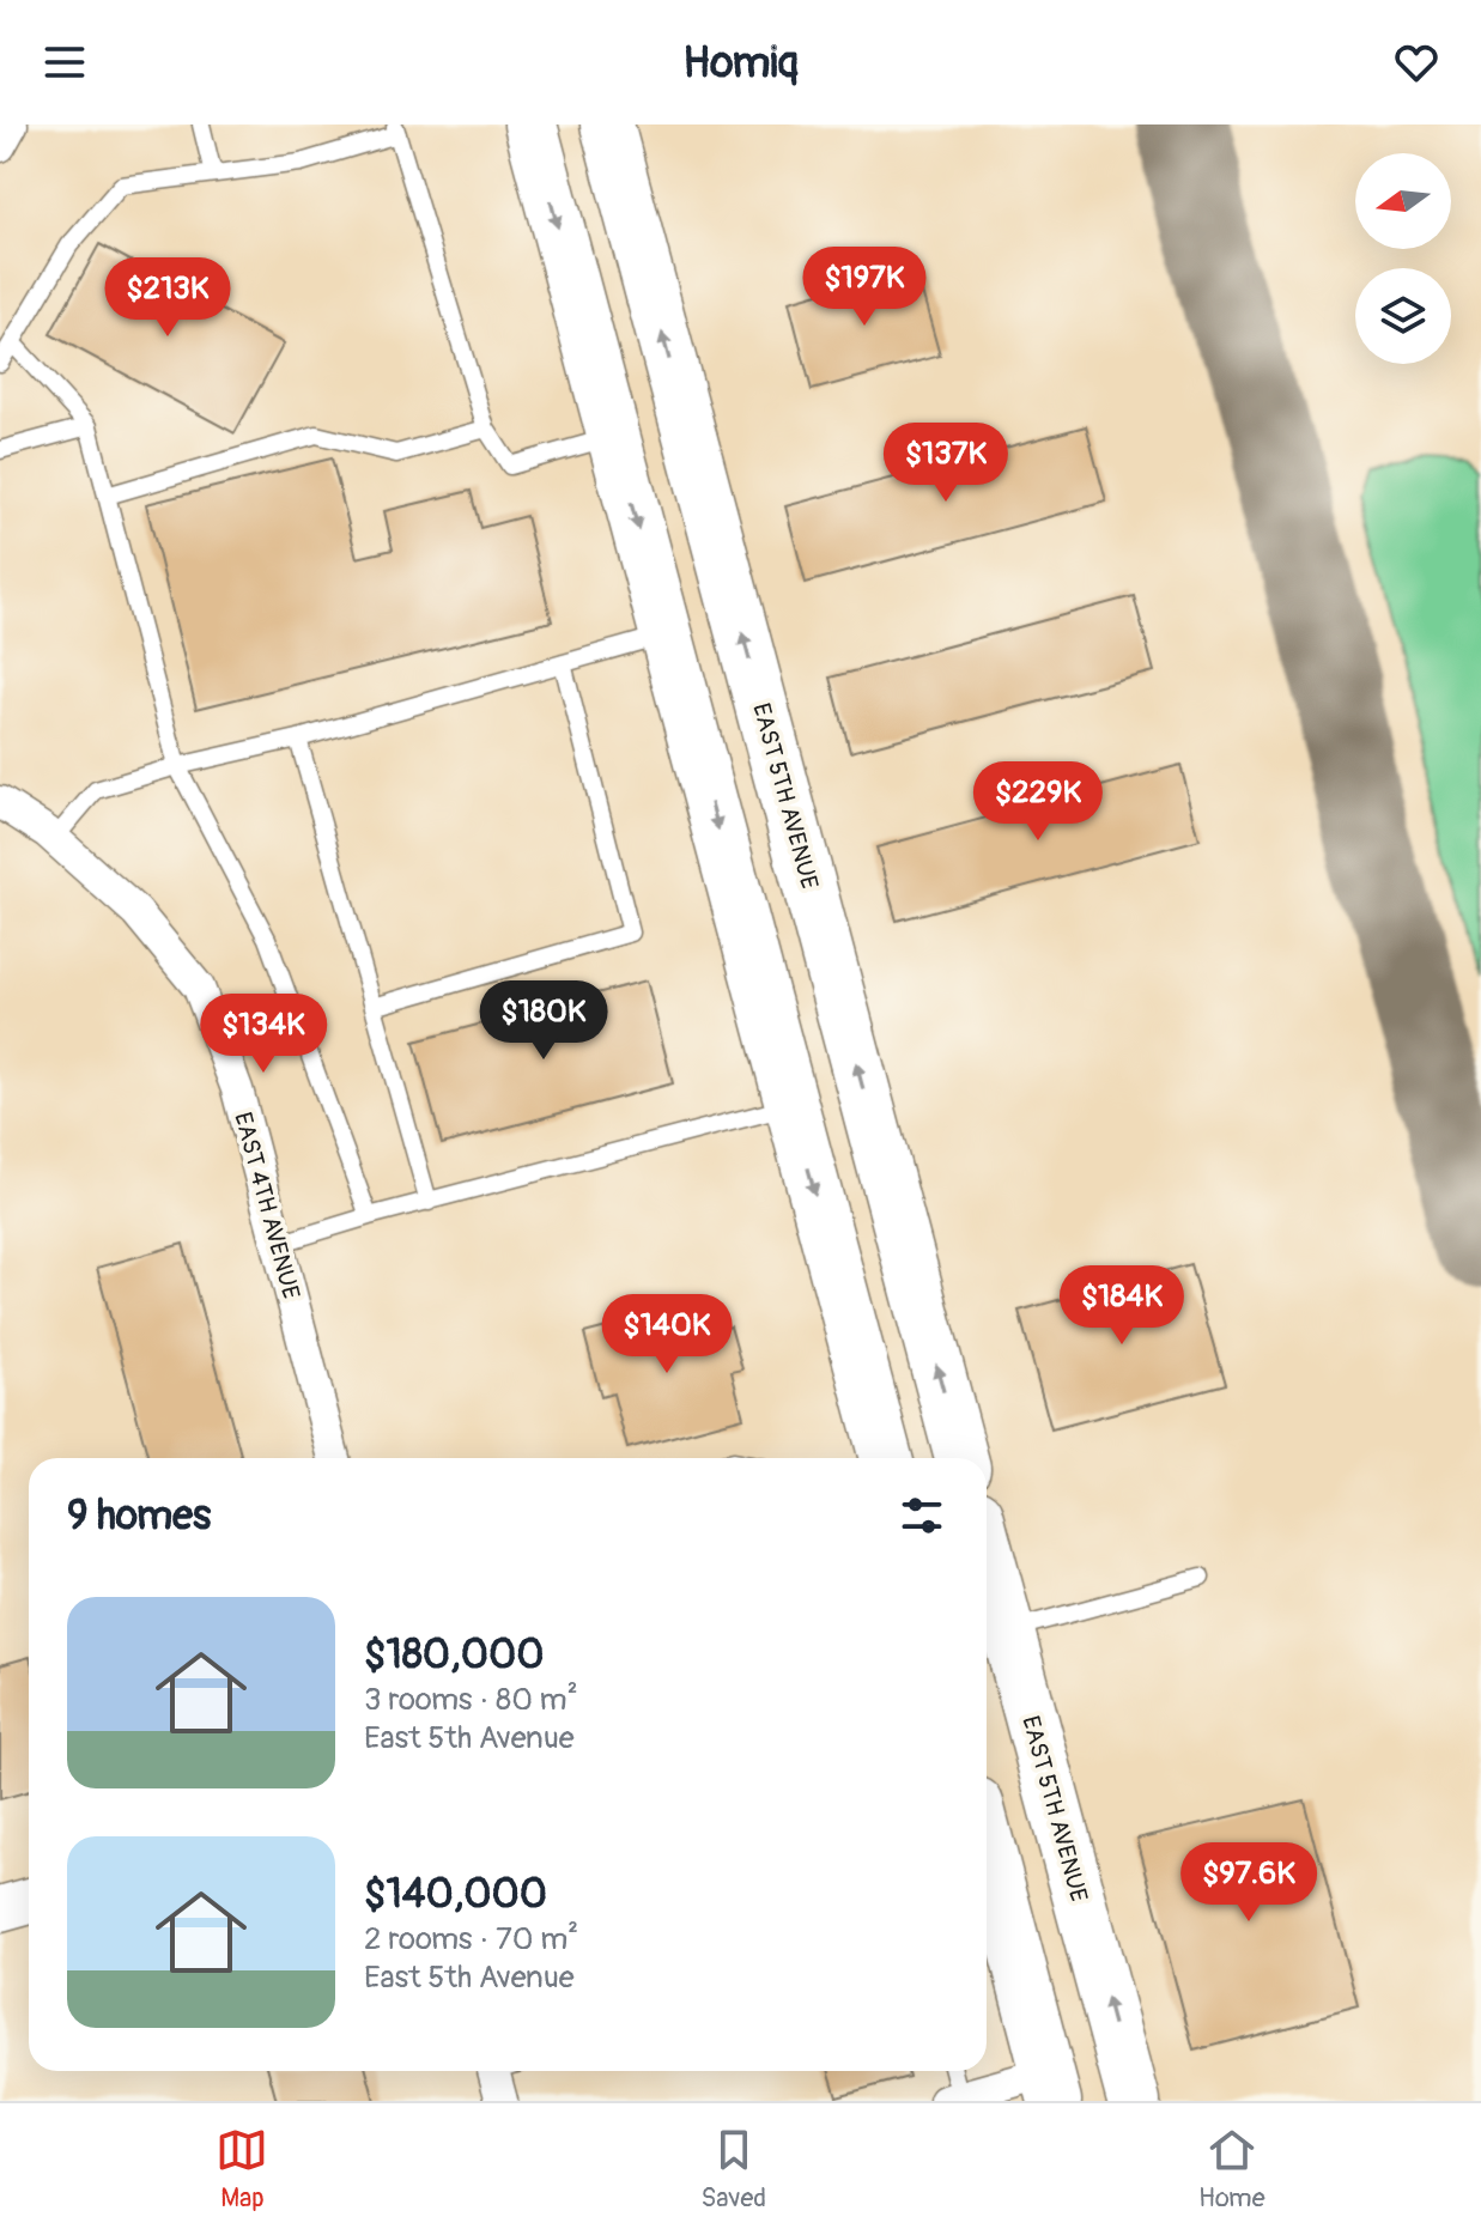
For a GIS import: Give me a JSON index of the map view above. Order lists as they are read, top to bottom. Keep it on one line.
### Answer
{"streets":{"highway":["EAST 5TH AVENUE"],"street":["EAST 4TH AVENUE"]},"north":"left","page":{"header":"Homiq","price":["$197K","$213K","$137K","$229K","$180K","$134K","$184K","$140K","$97.6K"],"heading":"9 homes","list":[{"name":"$180,000","note":"3 rooms · 80 m² · East 5th Avenue"},{"name":"$140,000","note":"2 rooms · 70 m² · East 5th Avenue"}],"tabs":["Map","Saved","Home"]}}
